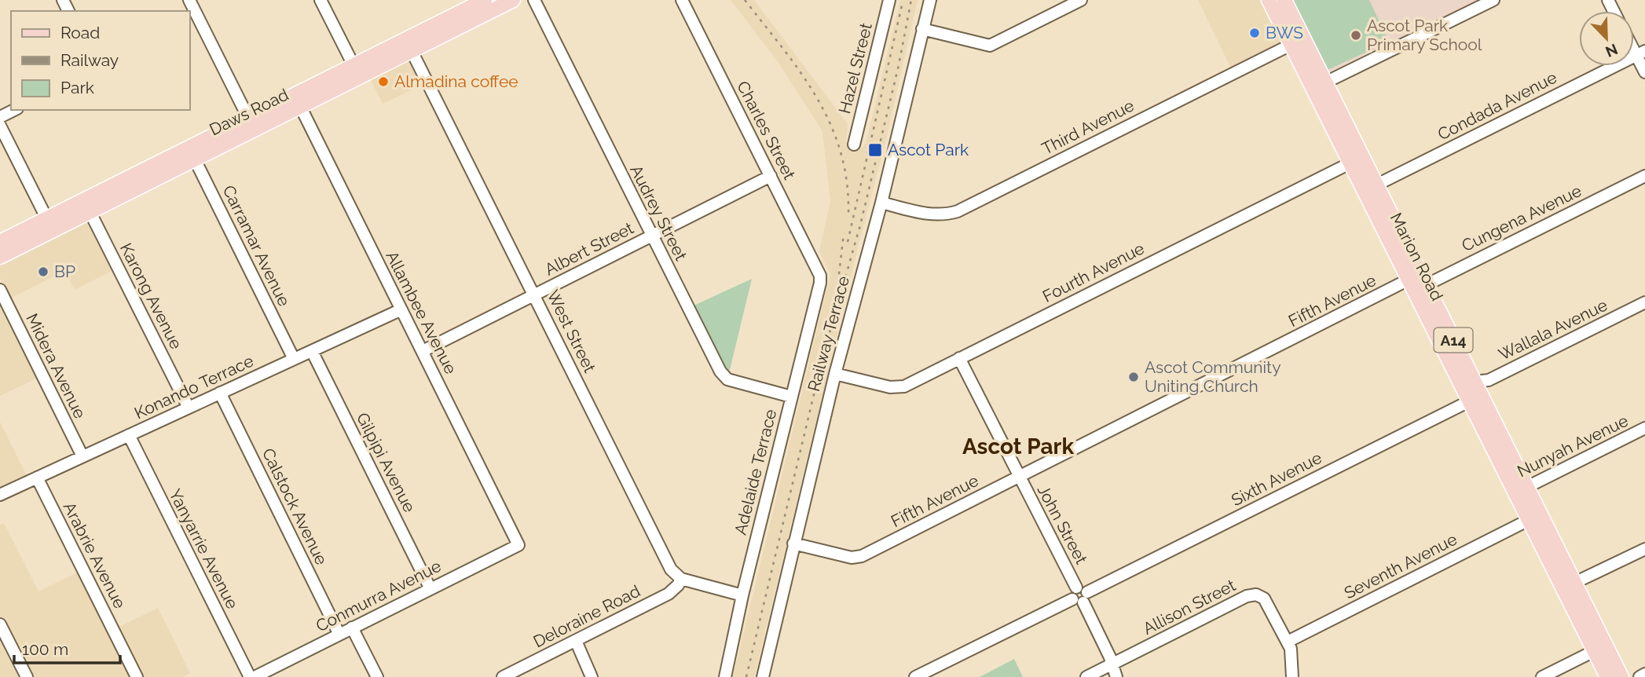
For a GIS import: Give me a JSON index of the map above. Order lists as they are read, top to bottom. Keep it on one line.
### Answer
{"streets":{"main road":["Daws Road","Marion Road","A14"],"street":["Hazel Street","Condada Avenue","Third Avenue","Charles Street","Audrey Street","Cungena Avenue","Carramar Avenue","Albert Street","Fourth Avenue","Karong Avenue","Fifth Avenue","Allambee Avenue","Wallala Avenue","West Street","Railway Terrace","Midera Avenue","Konando Terrace","Nunyah Avenue","Gilpipi Avenue","Adelaide Terrace","Sixth Avenue","Calstock Avenue","John Street","Yanyarrie Avenue","Arabrie Avenue","Seventh Avenue","Conmurra Avenue","Allison Street","Deloraine Road"]},"crossings":[["Condada Avenue","Marion Road"],["Daws Road","Carramar Avenue"],["Daws Road","Karong Avenue"],["Daws Road","Allambee Avenue"],["Daws Road","West Street"],["Third Avenue","Marion Road"],["Third Avenue","Railway Terrace"],["Charles Street","Albert Street"],["Charles Street","Adelaide Terrace"],["Audrey Street","Albert Street"],["Audrey Street","Adelaide Terrace"],["Cungena Avenue","Marion Road"],["Cungena Avenue","Fifth Avenue"],["Carramar Avenue","Konando Terrace"],["Albert Street","Allambee Avenue"],["Albert Street","West Street"],["Marion Road","Fourth Avenue"],["Marion Road","Fifth Avenue"],["Marion Road","Wallala Avenue"],["Marion Road","Nunyah Avenue"],["Marion Road","Sixth Avenue"],["Marion Road","Seventh Avenue"],["Fourth Avenue","Railway Terrace"],["Fourth Avenue","John Street"],["Karong Avenue","Konando Terrace"],["Fifth Avenue","Railway Terrace"],["Fifth Avenue","John Street"],["Allambee Avenue","Konando Terrace"],["Allambee Avenue","Conmurra Avenue"],["West Street","Deloraine Road"],["Midera Avenue","Konando Terrace"],["Konando Terrace","Gilpipi Avenue"],["Konando Terrace","Calstock Avenue"],["Konando Terrace","Yanyarrie Avenue"],["Konando Terrace","Arabrie Avenue"],["Gilpipi Avenue","Conmurra Avenue"],["Sixth Avenue","John Street"],["Calstock Avenue","Conmurra Avenue"],["John Street","Allison Street"],["Yanyarrie Avenue","Conmurra Avenue"],["Seventh Avenue","Allison Street"]],"districts":["Ascot Park"],"places":{"other":["BWS","Ascot Park Primary School","Almadina coffee","BP","Ascot Community Uniting Church"],"transit":["Ascot Park"]},"legend":["Road","Railway","Park"],"scale_bar":"100 m","north":"bottom right"}
